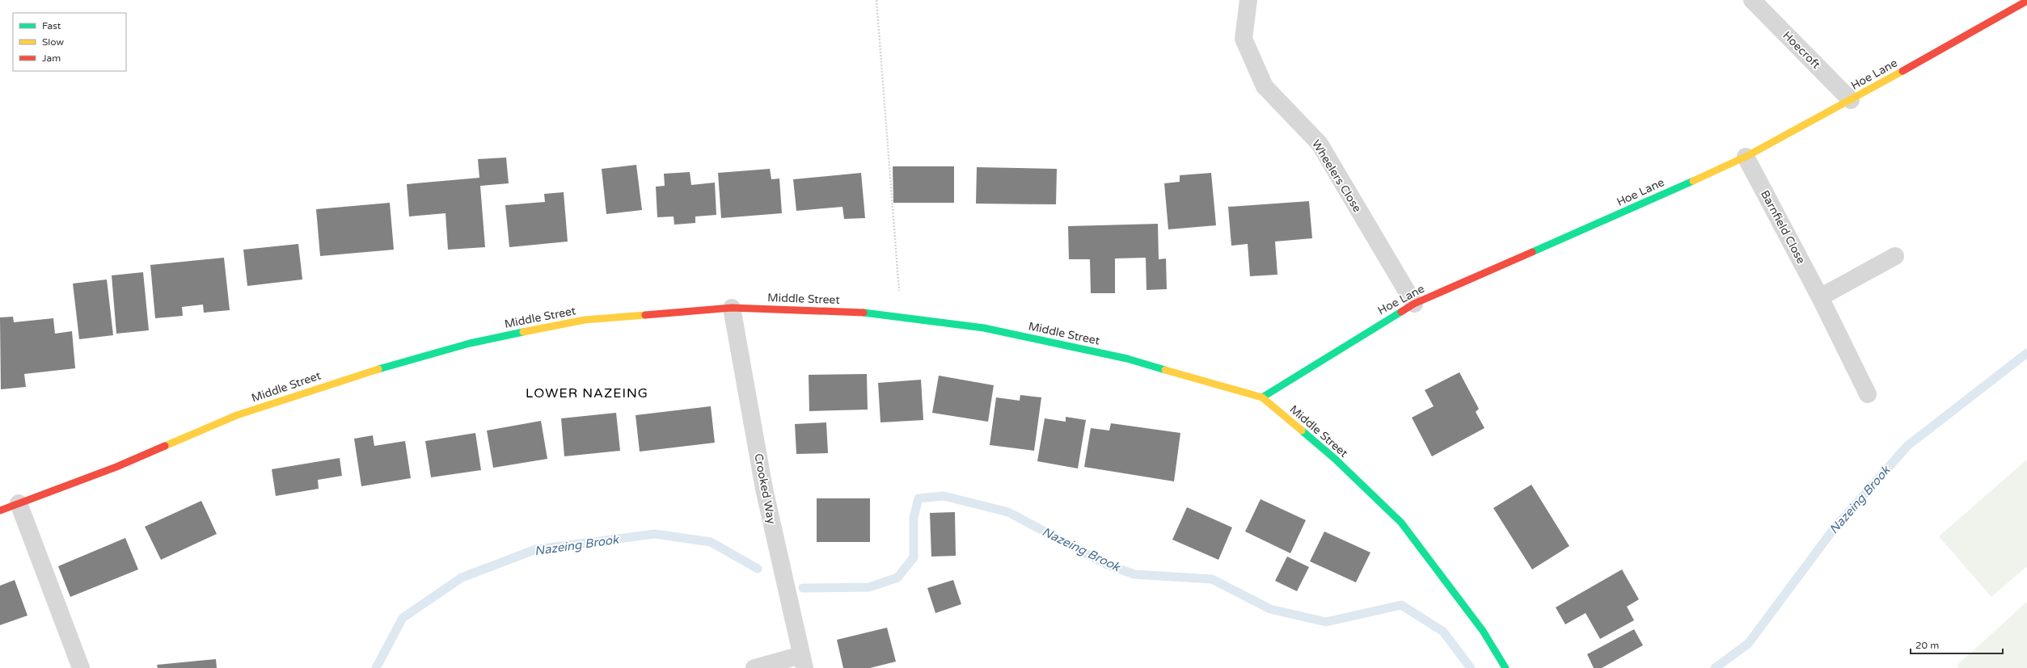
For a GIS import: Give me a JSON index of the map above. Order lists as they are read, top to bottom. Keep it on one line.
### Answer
{"streets":{"street":["Hoecroft","Hoe Lane","Wheelers Close","Barnfield Close","Middle Street","Crooked Way"]},"crossings":[["Hoecroft","Hoe Lane"],["Hoe Lane","Wheelers Close"],["Hoe Lane","Barnfield Close"],["Hoe Lane","Middle Street"],["Middle Street","Crooked Way"]],"districts":["LOWER NAZEING"],"water":["Nazeing Brook"],"legend":["Fast","Slow","Jam"],"scale_bar":"20 m"}
